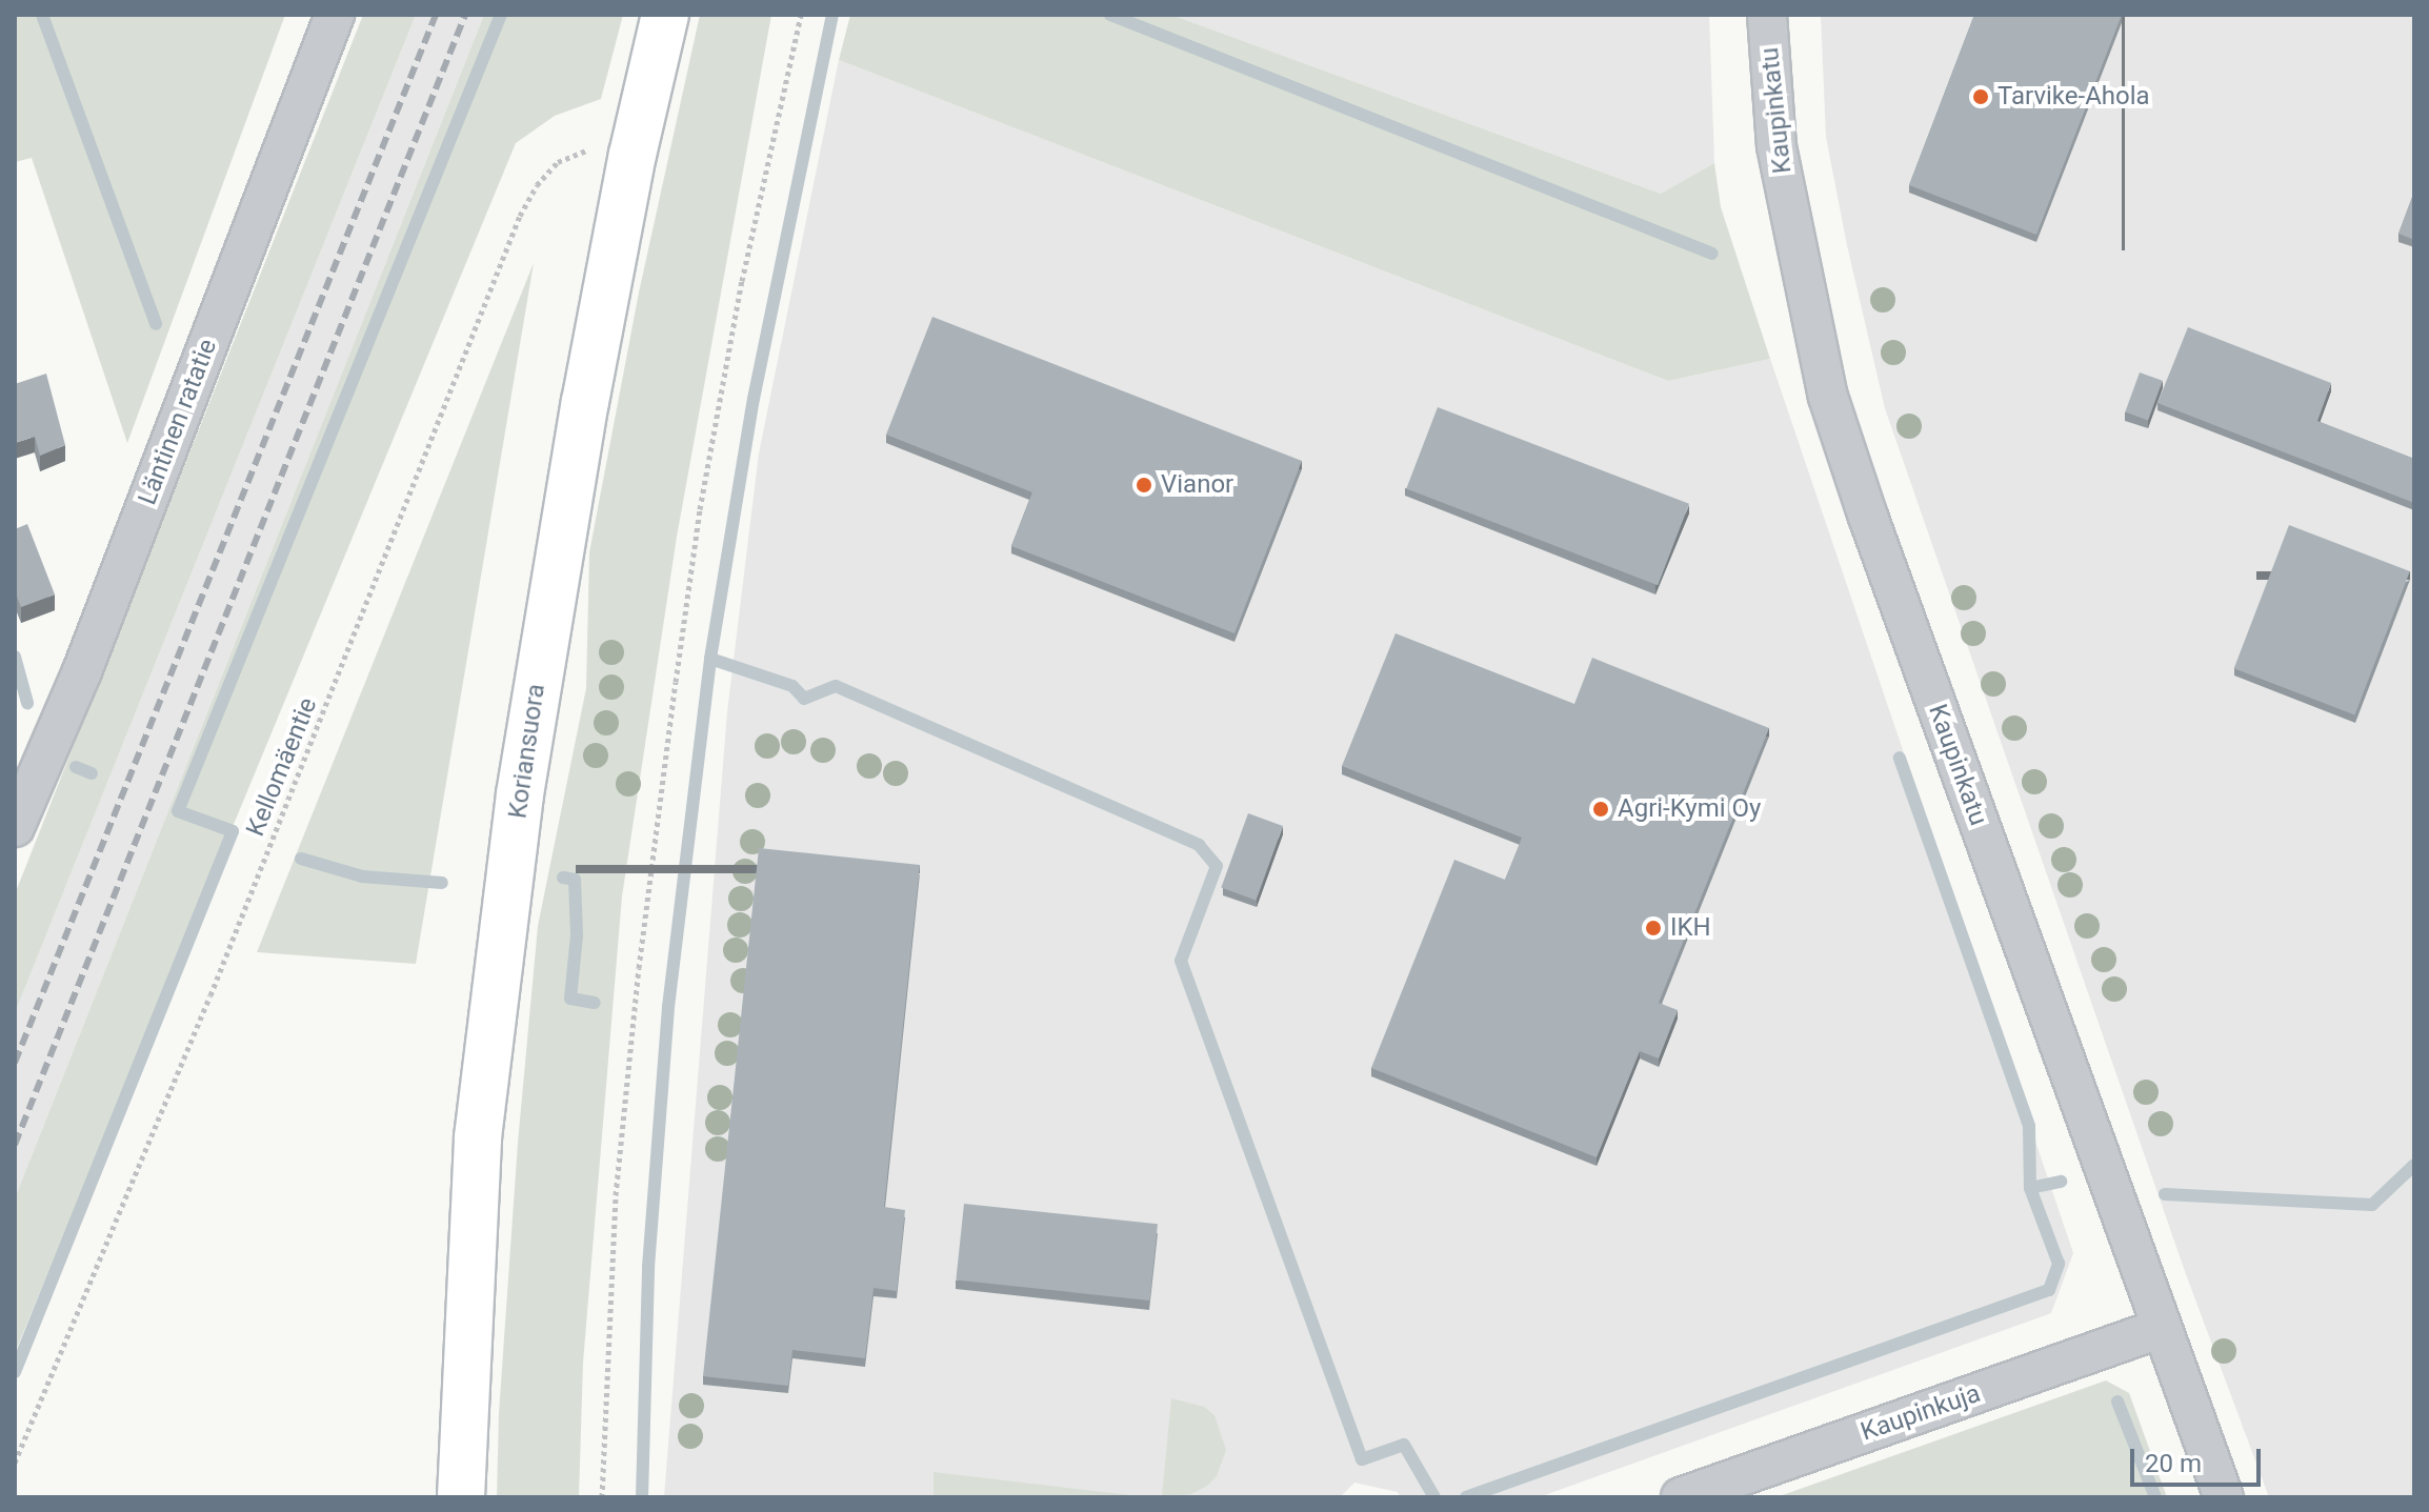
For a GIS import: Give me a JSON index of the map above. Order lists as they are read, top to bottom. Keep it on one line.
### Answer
{"streets":{"main road":["Koriansuora"],"street":["Kaupinkatu","Läntinen ratatie","Kaupinkuja"],"path":["Kellomäentie"]},"crossings":[["Kaupinkatu","Kaupinkuja"],["Koriansuora","Kellomäentie"]],"places":["Tarvike-Ahola","Vianor","Agri-Kymi Oy","IKH"],"scale_bar":"20 m"}
